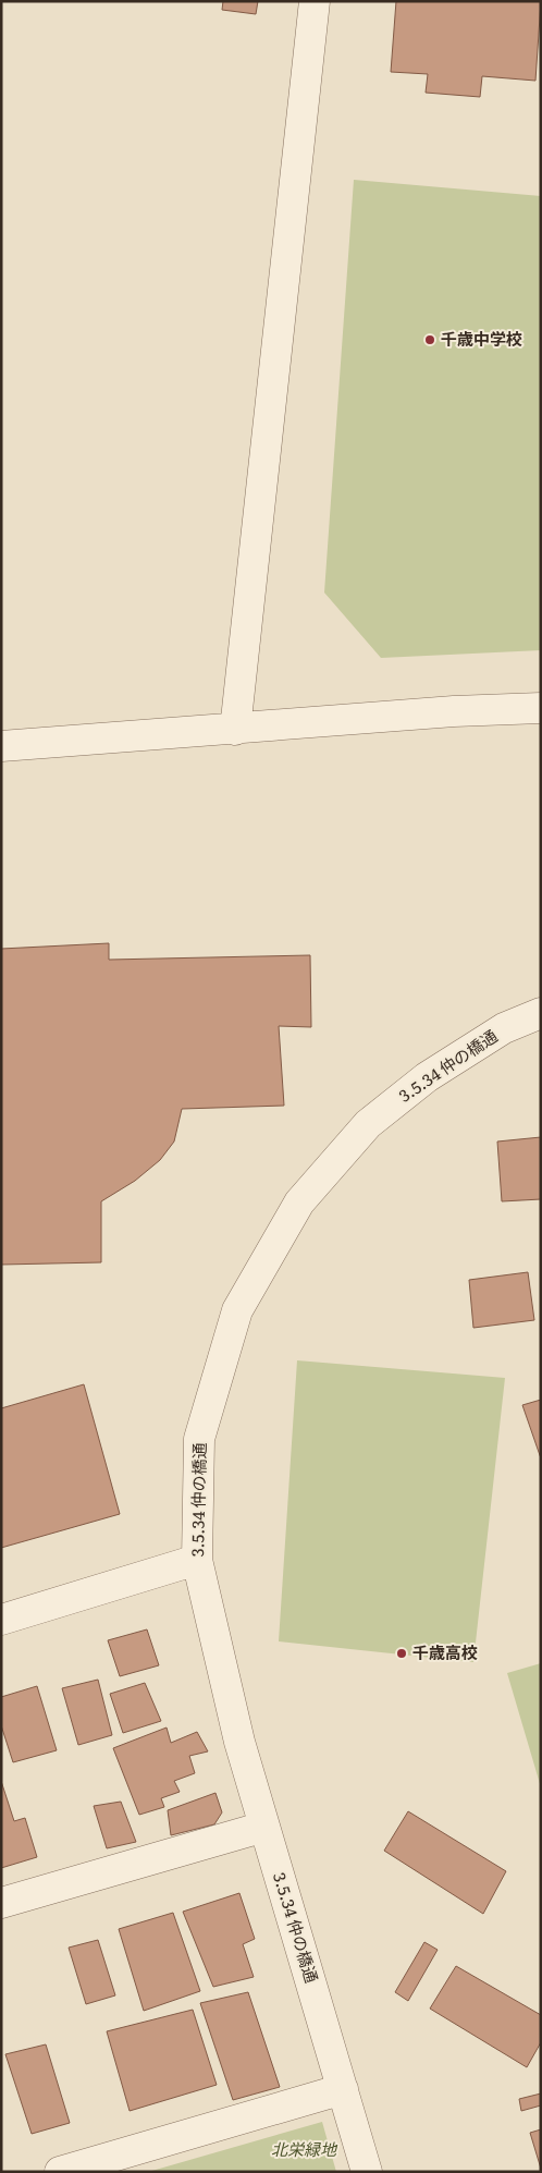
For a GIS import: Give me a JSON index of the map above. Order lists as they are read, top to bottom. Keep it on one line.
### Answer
{"streets":{"street":["3.5.34 仲の橋通"]},"parks":["北栄緑地"],"places":["千歳中学校","千歳高校"]}
